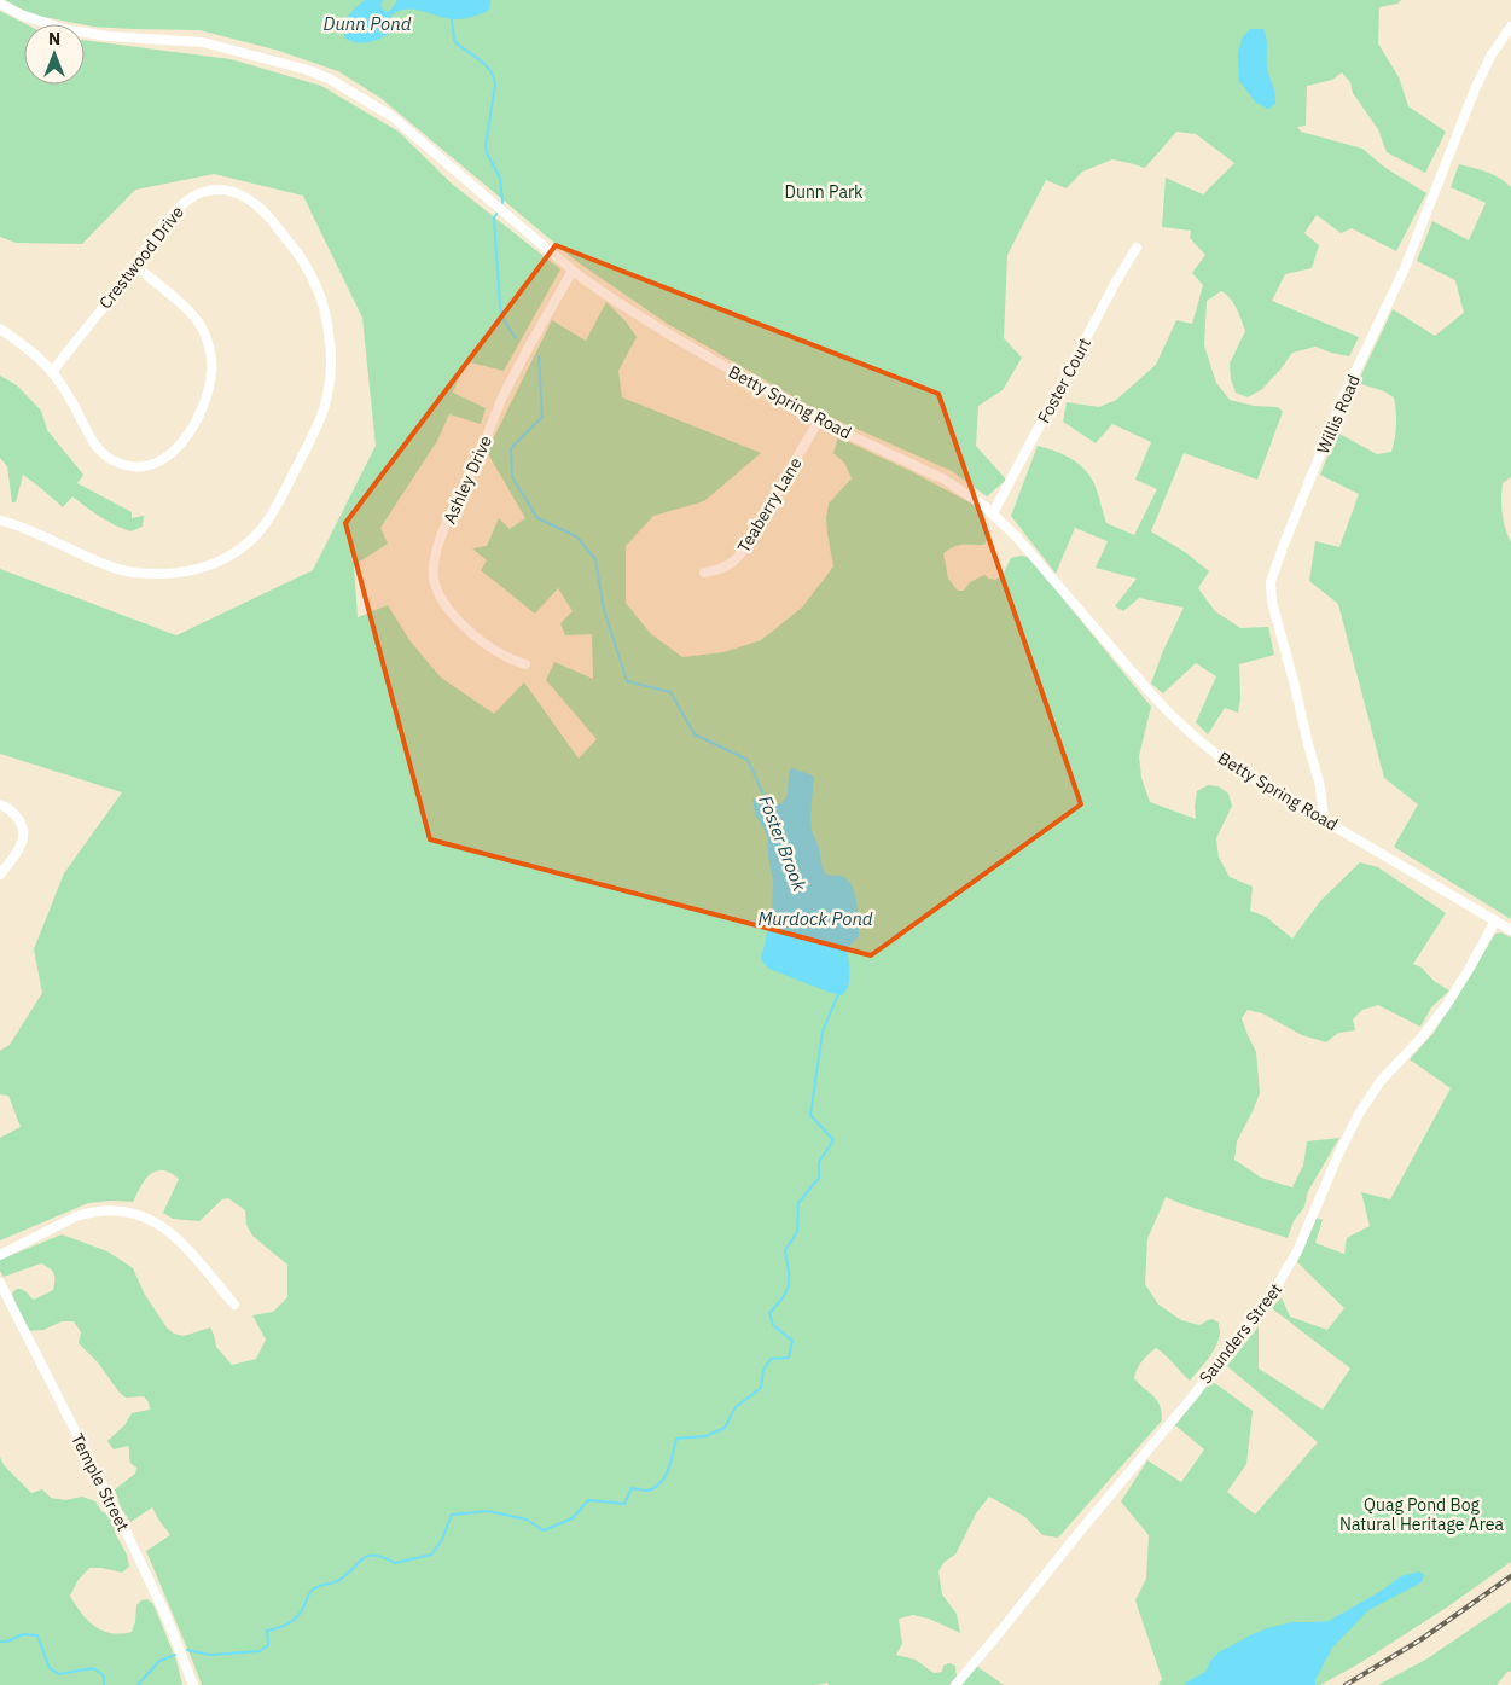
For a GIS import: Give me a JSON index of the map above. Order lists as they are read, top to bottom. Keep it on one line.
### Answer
{"streets":{"street":["Crestwood Drive","Foster Court","Betty Spring Road","Willis Road","Ashley Drive","Teaberry Lane","Saunders Street","Temple Street"]},"crossings":[["Foster Court","Betty Spring Road"],["Betty Spring Road","Willis Road"],["Betty Spring Road","Ashley Drive"],["Betty Spring Road","Teaberry Lane"],["Betty Spring Road","Saunders Street"]],"water":["Dunn Pond","Foster Brook","Murdock Pond"],"parks":["Dunn Park","Quag Pond Bog Natural Heritage Area"],"north":"top"}
